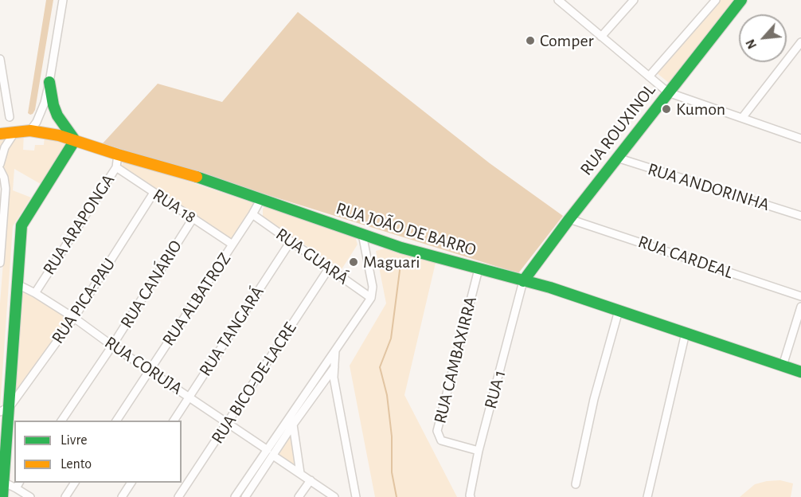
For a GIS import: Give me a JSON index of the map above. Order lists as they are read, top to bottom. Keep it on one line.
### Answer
{"streets":{"street":["RUA ROUXINOL","RUA ANDORINHA","RUA 18","RUA ARAPONGA","RUA JOÃO DE BARRO","RUA GUARÁ","RUA CARDEAL","RUA CANÁRIO","RUA ALBATROZ","RUA PICA-PAU","RUA TANGARÁ","RUA CAMBAXIRRA","RUA CORUJA","RUA BICO-DE-LACRE","RUA 1"]},"crossings":[["RUA ROUXINOL","RUA ANDORINHA"],["RUA ROUXINOL","RUA JOÃO DE BARRO"],["RUA ROUXINOL","RUA CARDEAL"],["RUA ROUXINOL","RUA 1"],["RUA 18","RUA ARAPONGA"],["RUA 18","RUA CANÁRIO"],["RUA 18","RUA ALBATROZ"],["RUA 18","RUA PICA-PAU"],["RUA ARAPONGA","RUA JOÃO DE BARRO"],["RUA ARAPONGA","RUA CORUJA"],["RUA JOÃO DE BARRO","RUA ALBATROZ"],["RUA JOÃO DE BARRO","RUA CAMBAXIRRA"],["RUA JOÃO DE BARRO","RUA 1"],["RUA GUARÁ","RUA ALBATROZ"],["RUA GUARÁ","RUA TANGARÁ"],["RUA GUARÁ","RUA BICO-DE-LACRE"],["RUA CANÁRIO","RUA CORUJA"],["RUA ALBATROZ","RUA CORUJA"],["RUA PICA-PAU","RUA CORUJA"],["RUA TANGARÁ","RUA CORUJA"],["RUA CAMBAXIRRA","RUA 1"],["RUA CORUJA","RUA BICO-DE-LACRE"]],"places":["Comper","Kumon","Maguari"],"legend":["Livre","Lento"],"north":"bottom left"}
